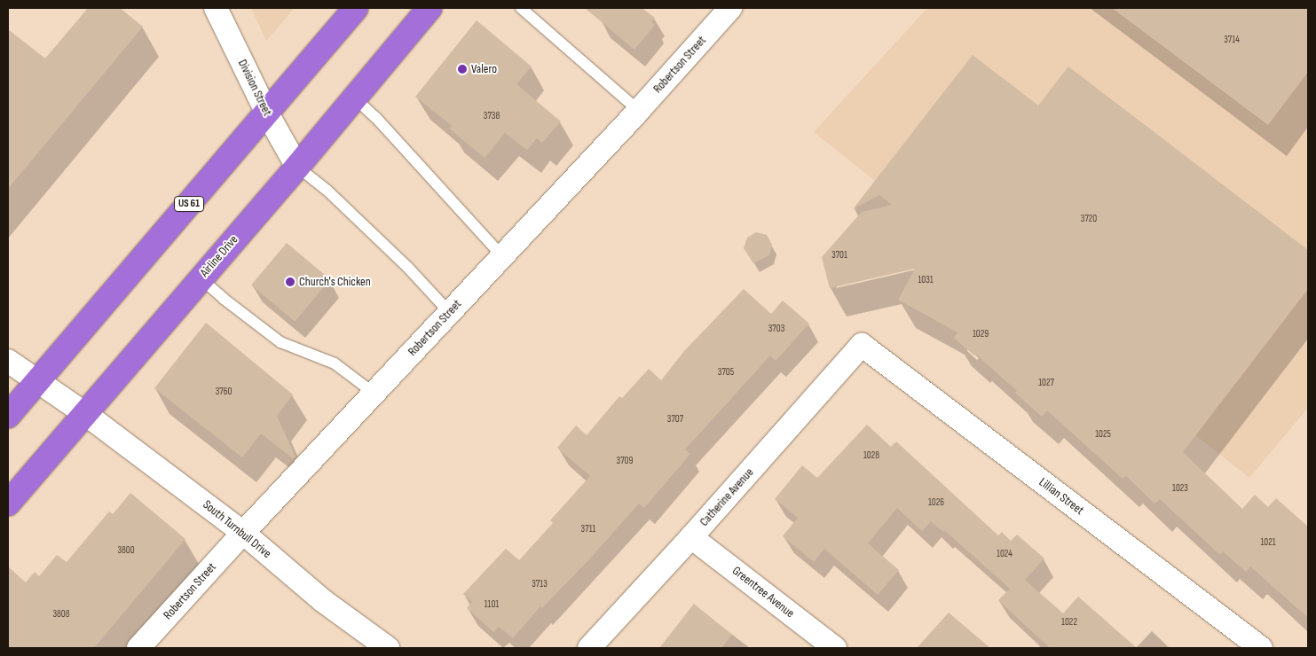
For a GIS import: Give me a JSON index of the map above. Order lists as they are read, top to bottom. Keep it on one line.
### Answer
{"streets":{"highway":["US 61","Airline Drive"],"street":["Robertson Street","Division Street","Lillian Street","Catherine Avenue","South Turnbull Drive","Greentree Avenue"]},"crossings":[["Robertson Street","South Turnbull Drive"],["Division Street","US 61"],["Division Street","Airline Drive"],["US 61","South Turnbull Drive"],["Airline Drive","South Turnbull Drive"],["Lillian Street","Catherine Avenue"],["Catherine Avenue","Greentree Avenue"]],"places":["Valero","Church's Chicken"],"house_numbers":["3714","3738","3720","3701","1031","3703","1029","3705","1027","3760","3707","1025","1028","3709","1023","1026","3711","1021","3800","1024","3713","1101","3808","1022"]}
